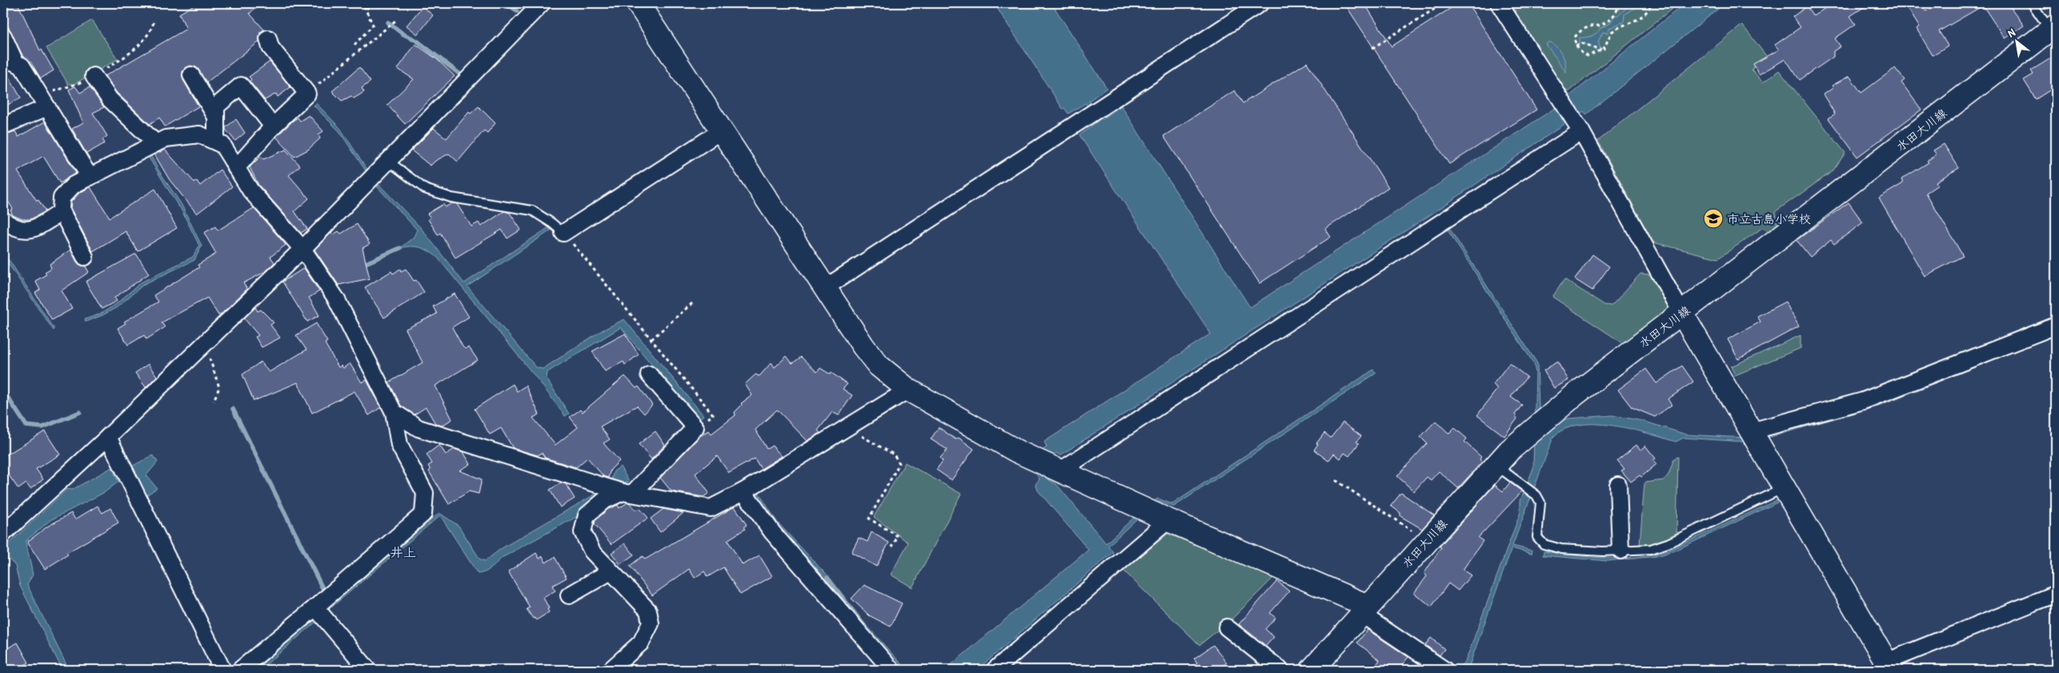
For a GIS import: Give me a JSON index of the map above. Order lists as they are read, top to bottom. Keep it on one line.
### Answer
{"streets":{"street":["水田大川線"]},"districts":["井上"],"places":{"school or university":["市立古島小学校"]},"north":"top left"}
